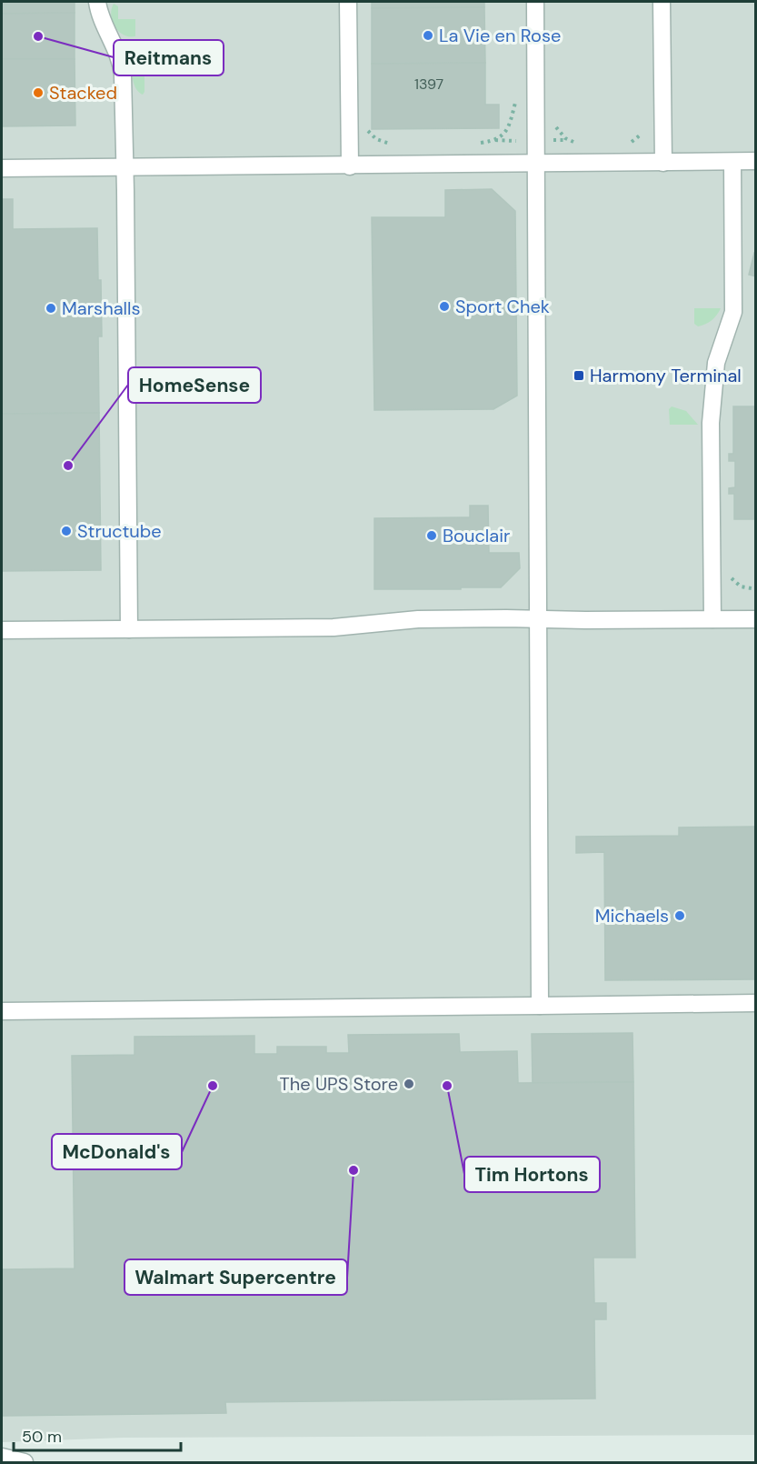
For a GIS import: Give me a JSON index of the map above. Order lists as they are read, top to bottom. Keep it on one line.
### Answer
{"places":{"other":["La Vie en Rose","Reitmans","Stacked","Sport Chek","Marshalls","HomeSense","Structube","Bouclair","Michaels","The UPS Store","McDonald's","Tim Hortons","Walmart Supercentre"],"transit":["Harmony Terminal"]},"house_numbers":["1397"],"scale_bar":"50 m"}
